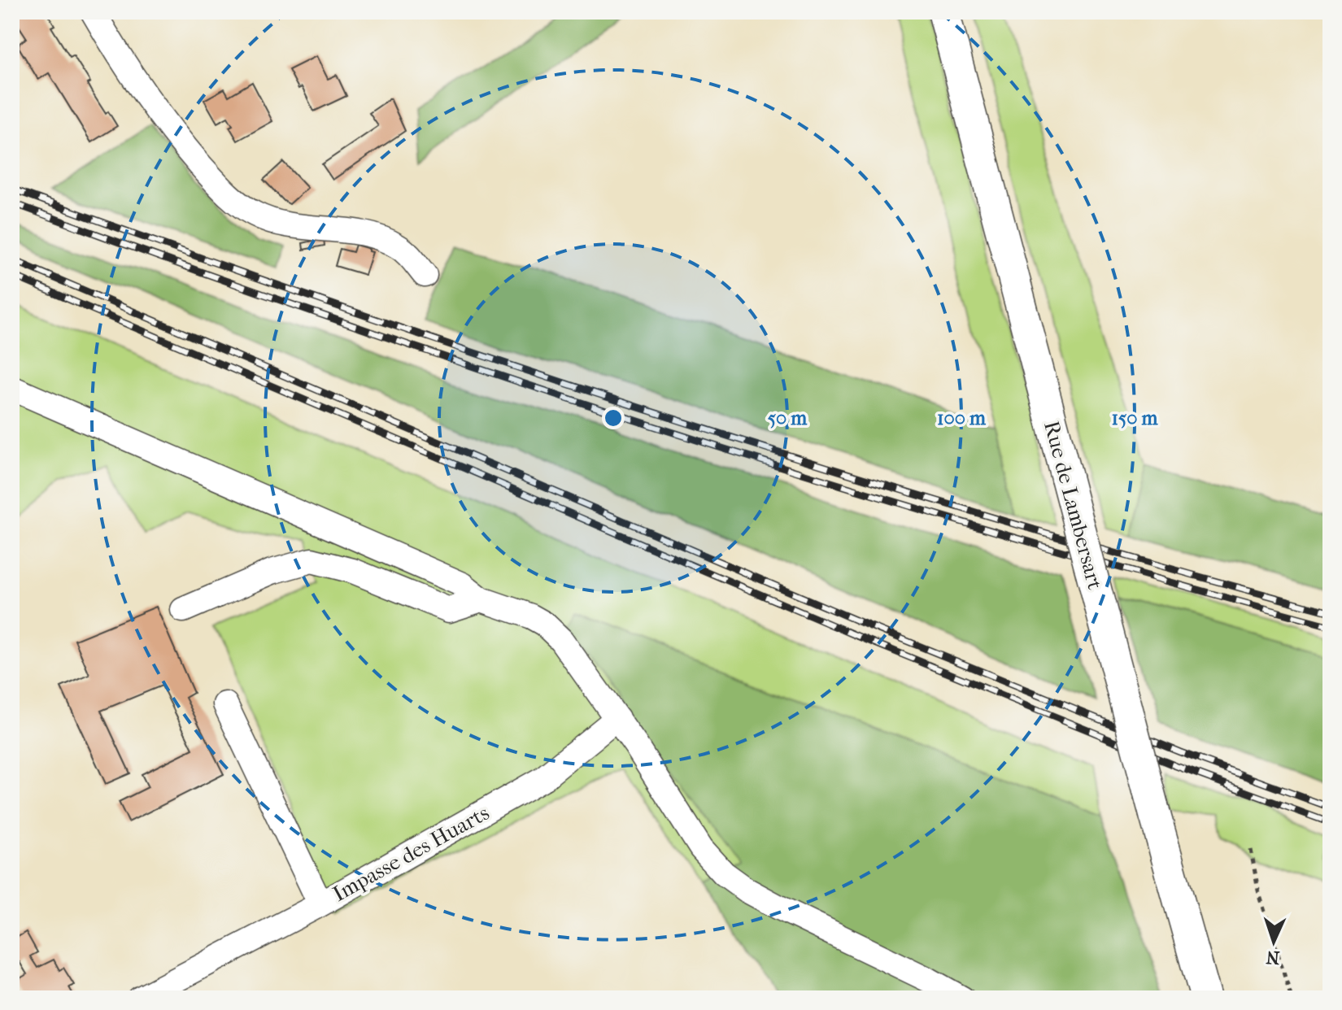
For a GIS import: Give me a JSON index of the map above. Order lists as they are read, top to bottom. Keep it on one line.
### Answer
{"streets":{"main road":["Rue de Lambersart"],"street":["Impasse des Huarts"]},"north":"bottom","rings":["50 m","100 m","150 m"]}
